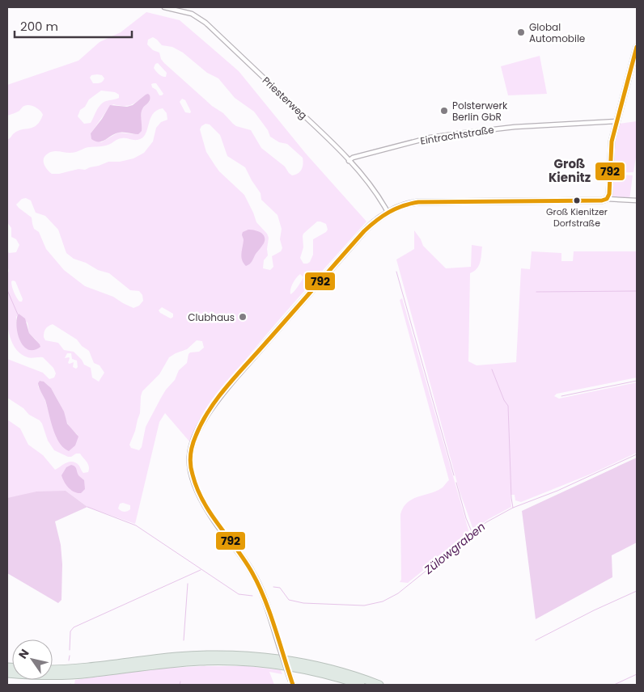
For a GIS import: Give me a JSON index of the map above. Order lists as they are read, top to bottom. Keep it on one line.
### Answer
{"streets":{"street":["Priesterweg","Eintrachtstraße"]},"crossings":[["Priesterweg","Eintrachtstraße"]],"districts":["Groß Kienitz"],"water":["Zülowgraben"],"places":["Global Automobile","Polsterwerk Berlin GbR","Groß Kienitzer Dorfstraße","Clubhaus"],"lines":["transit line 792"],"scale_bar":"200 m","north":"top left"}
